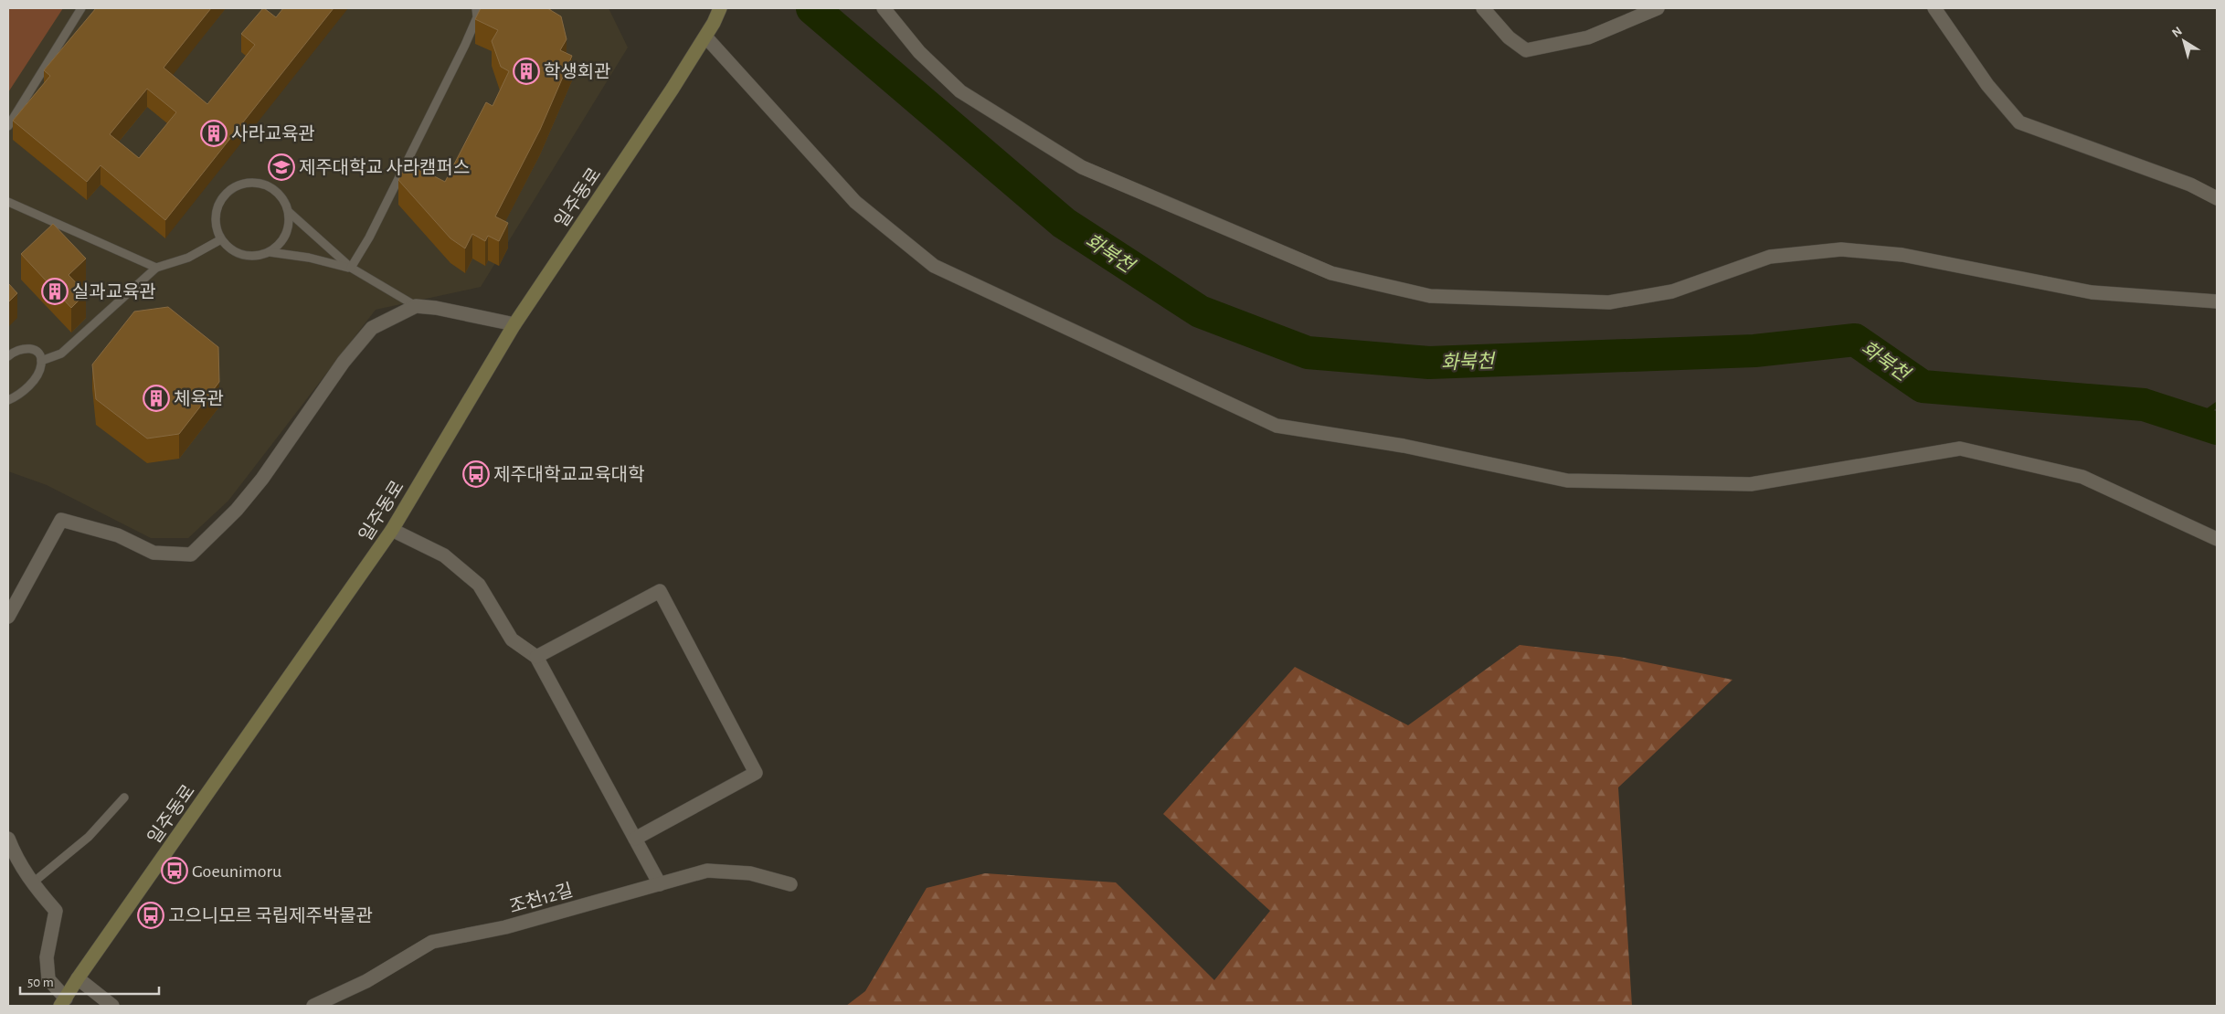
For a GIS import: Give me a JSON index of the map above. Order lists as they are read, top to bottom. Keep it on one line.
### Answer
{"streets":{"main road":["일주동로"],"street":["조천12길"]},"water":["화북천"],"places":{"building":["학생회관","사라교육관","실과교육관","체육관"],"school or university":["제주대학교 사라캠퍼스"],"bus stop":["제주대학교교육대학","Goeunimoru","고으니모르 국립제주박물관"]},"scale_bar":"50 m","north":"top left"}
